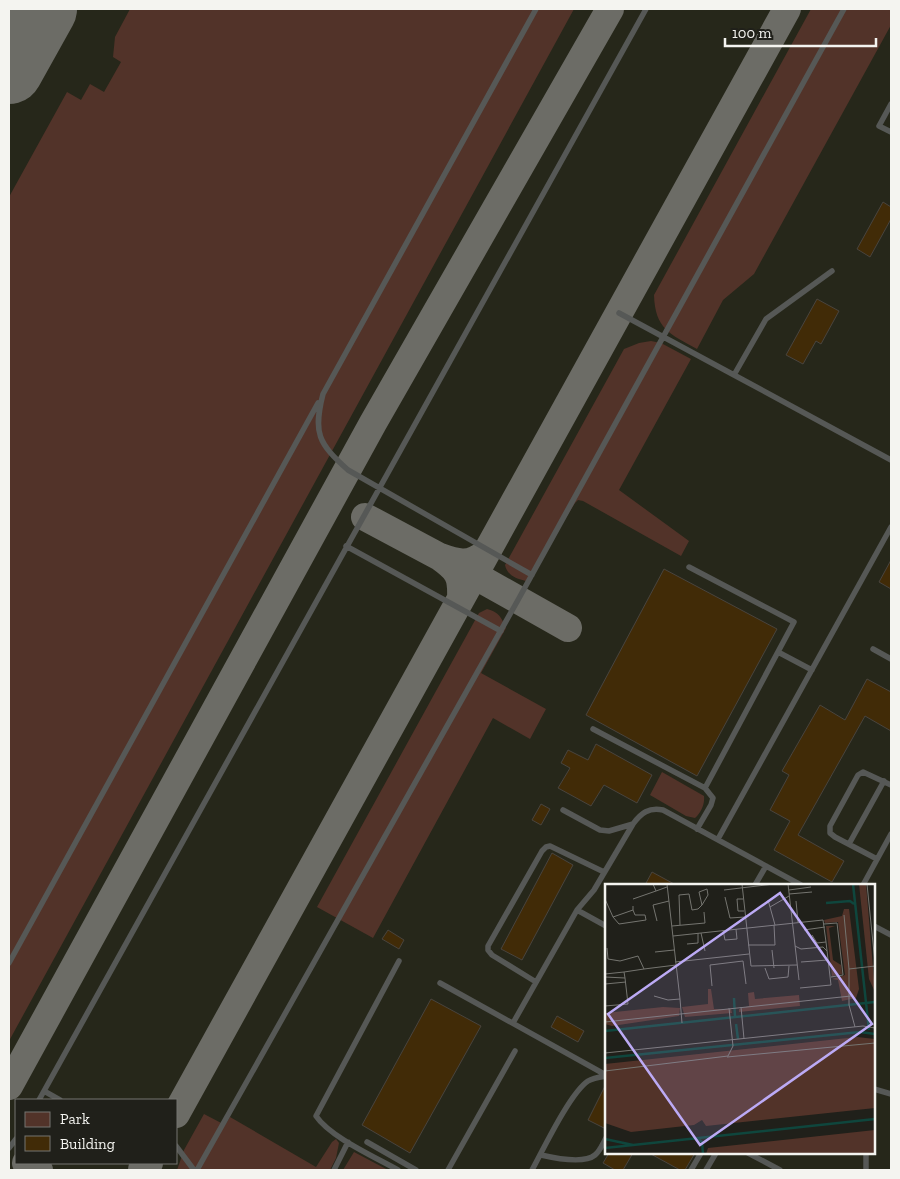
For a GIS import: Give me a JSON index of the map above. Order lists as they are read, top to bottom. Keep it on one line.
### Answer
{"legend":["Park","Building"],"scale_bar":"100 m"}
